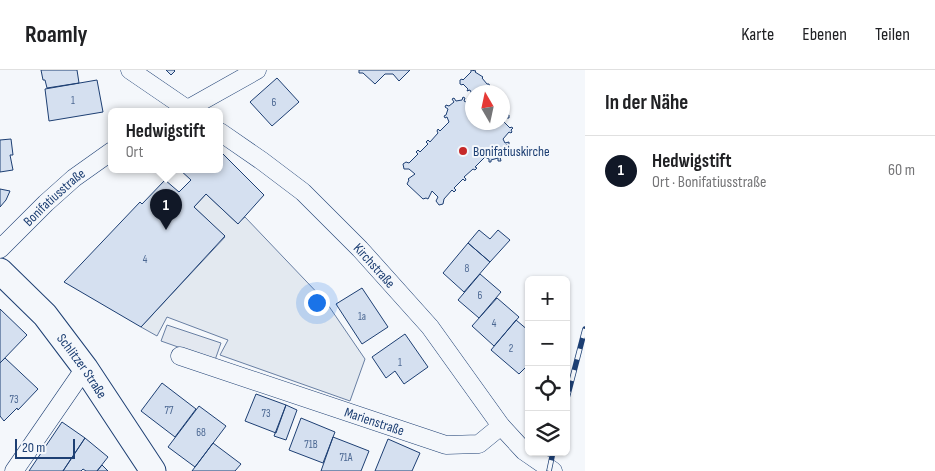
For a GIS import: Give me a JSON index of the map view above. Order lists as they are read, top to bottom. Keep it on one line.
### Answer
{"streets":{"main road":["Schlitzer Straße"],"street":["Bonifatiusstraße","Kirchstraße","Marienstraße"]},"crossings":[["Kirchstraße","Marienstraße"]],"places":["Bonifatiuskirche"],"house_numbers":["1","6","4","8","6","1a","4","2","1","73","77","73","68","71B","71A"],"scale_bar":"20 m","north":"top","page":{"header":"Roamly","nav":["Karte","Ebenen","Teilen"],"heading":"In der Nähe","popup":["Hedwigstift","Ort"],"list":[{"mark":"1","name":"Hedwigstift","note":"Ort · Bonifatiusstraße","value":"60 m"}],"pins":"1","map_buttons":["+","−"],"scale":"20 m"}}
